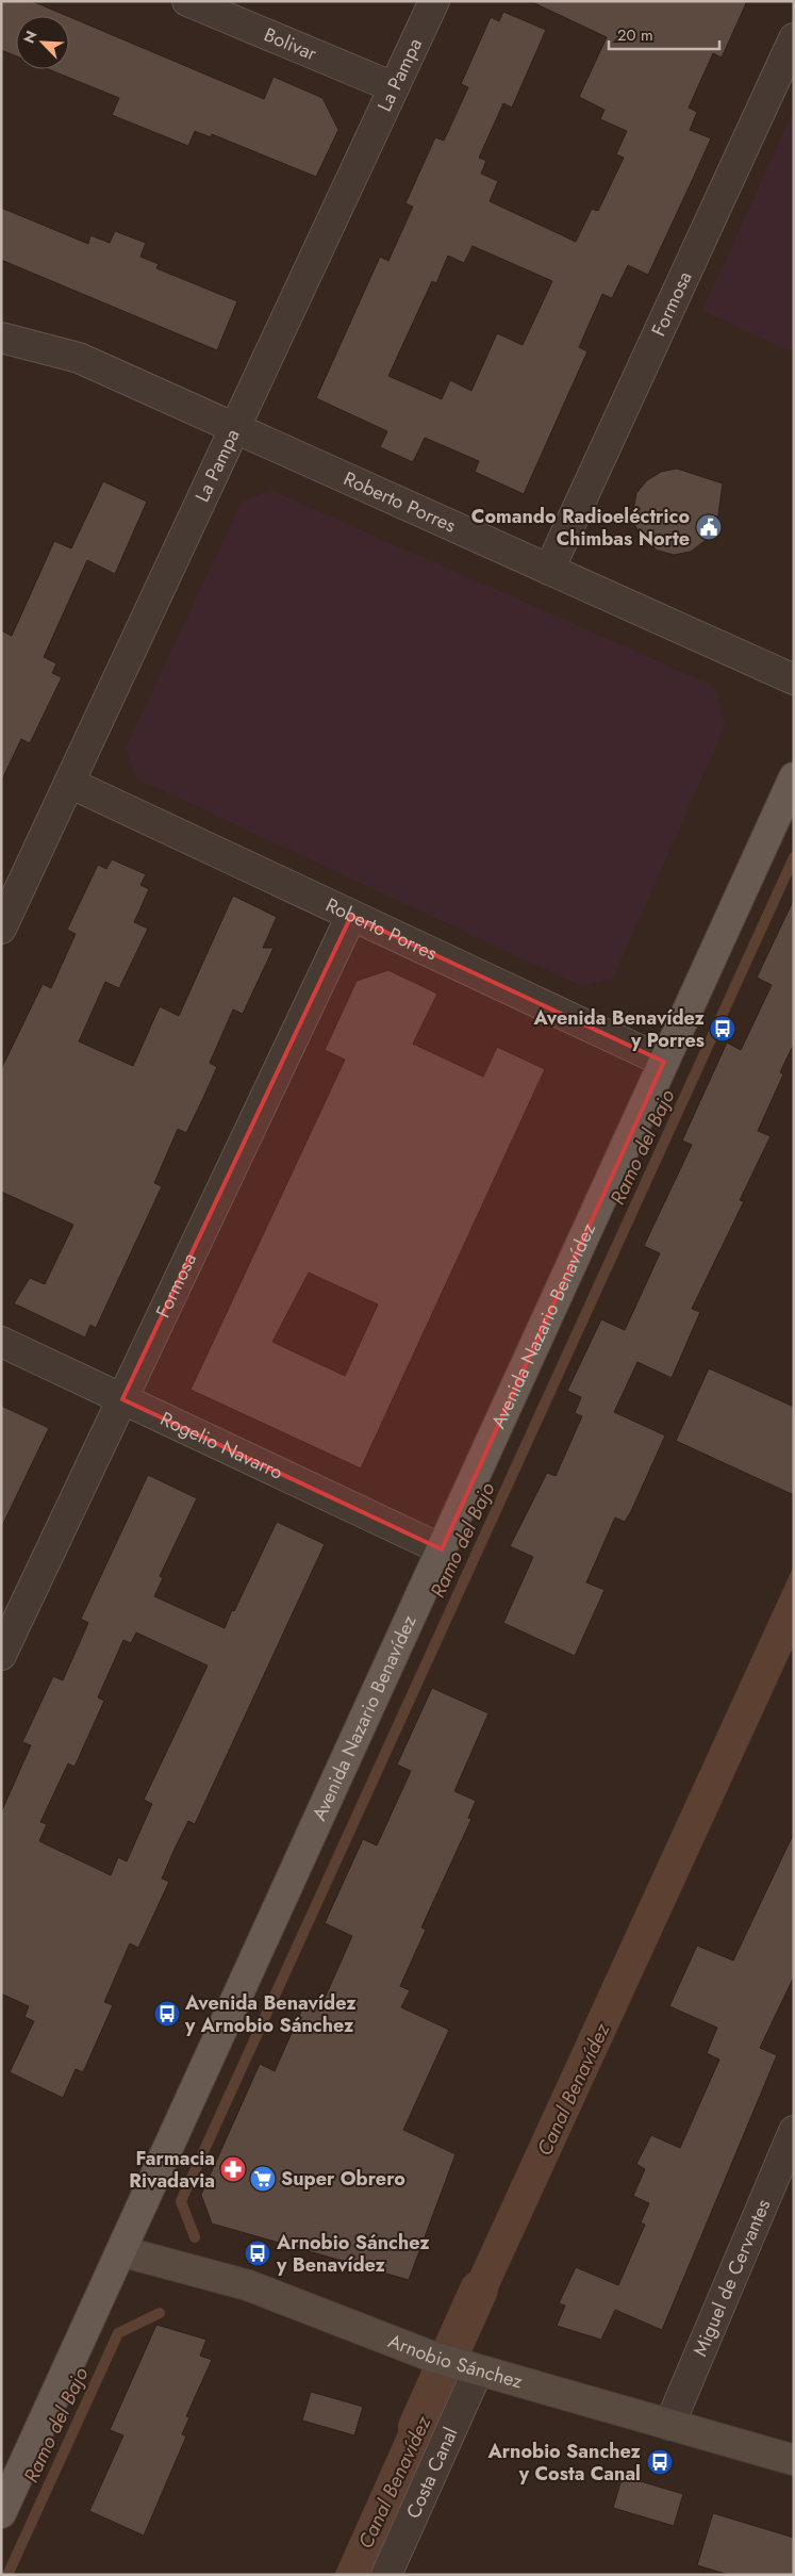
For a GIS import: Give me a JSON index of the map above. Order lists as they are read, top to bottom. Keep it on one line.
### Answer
{"streets":{"main road":["Avenida Nazario Benavídez"],"street":["Bolivar","La Pampa","Formosa","Roberto Porres","Rogelio Navarro","Miguel de Cervantes","Arnobio Sánchez","Costa Canal"]},"crossings":[["Bolivar","La Pampa"],["La Pampa","Roberto Porres"],["Formosa","Roberto Porres"],["Formosa","Rogelio Navarro"],["Roberto Porres","Avenida Nazario Benavídez"],["Avenida Nazario Benavídez","Rogelio Navarro"],["Avenida Nazario Benavídez","Arnobio Sánchez"],["Miguel de Cervantes","Arnobio Sánchez"],["Arnobio Sánchez","Costa Canal"]],"water":["Ramo del Bajo","Canal Benavídez"],"places":{"public building":["Comando Radioeléctrico Chimbas Norte"],"bus stop":["Avenida Benavídez y Porres","Avenida Benavídez y Arnobio Sánchez","Arnobio Sánchez y Benavídez","Arnobio Sanchez y Costa Canal"],"pharmacy":["Farmacia Rivadavia"],"supermarket":["Super Obrero"]},"scale_bar":"20 m","north":"top left"}
